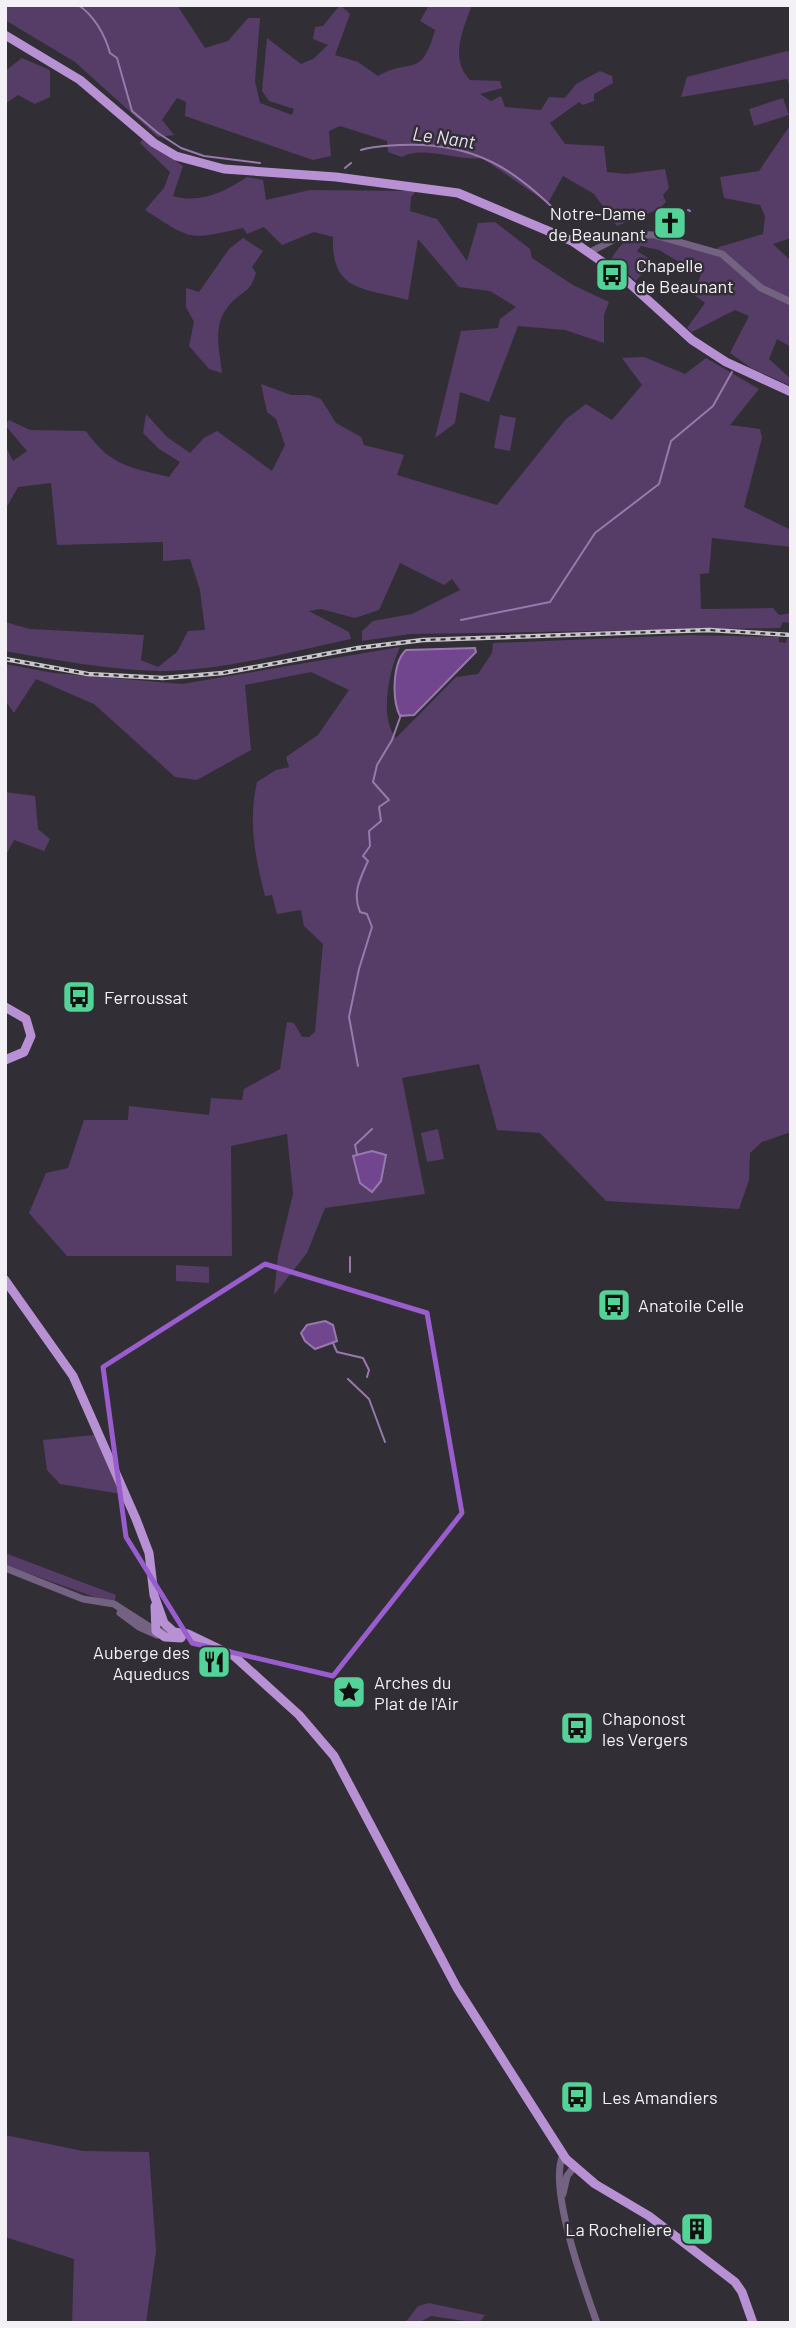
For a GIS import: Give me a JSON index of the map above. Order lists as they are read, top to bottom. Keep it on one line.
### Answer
{"water":["Le Nant"],"places":{"church":["Notre-Dame de Beaunant"],"bus stop":["Chapelle de Beaunant","Ferroussat","Anatoile Celle","Chaponost les Vergers","Les Amandiers"],"restaurant":["Auberge des Aqueducs"],"place":["Arches du Plat de l'Air"],"building":["La Rocheliere"]}}
